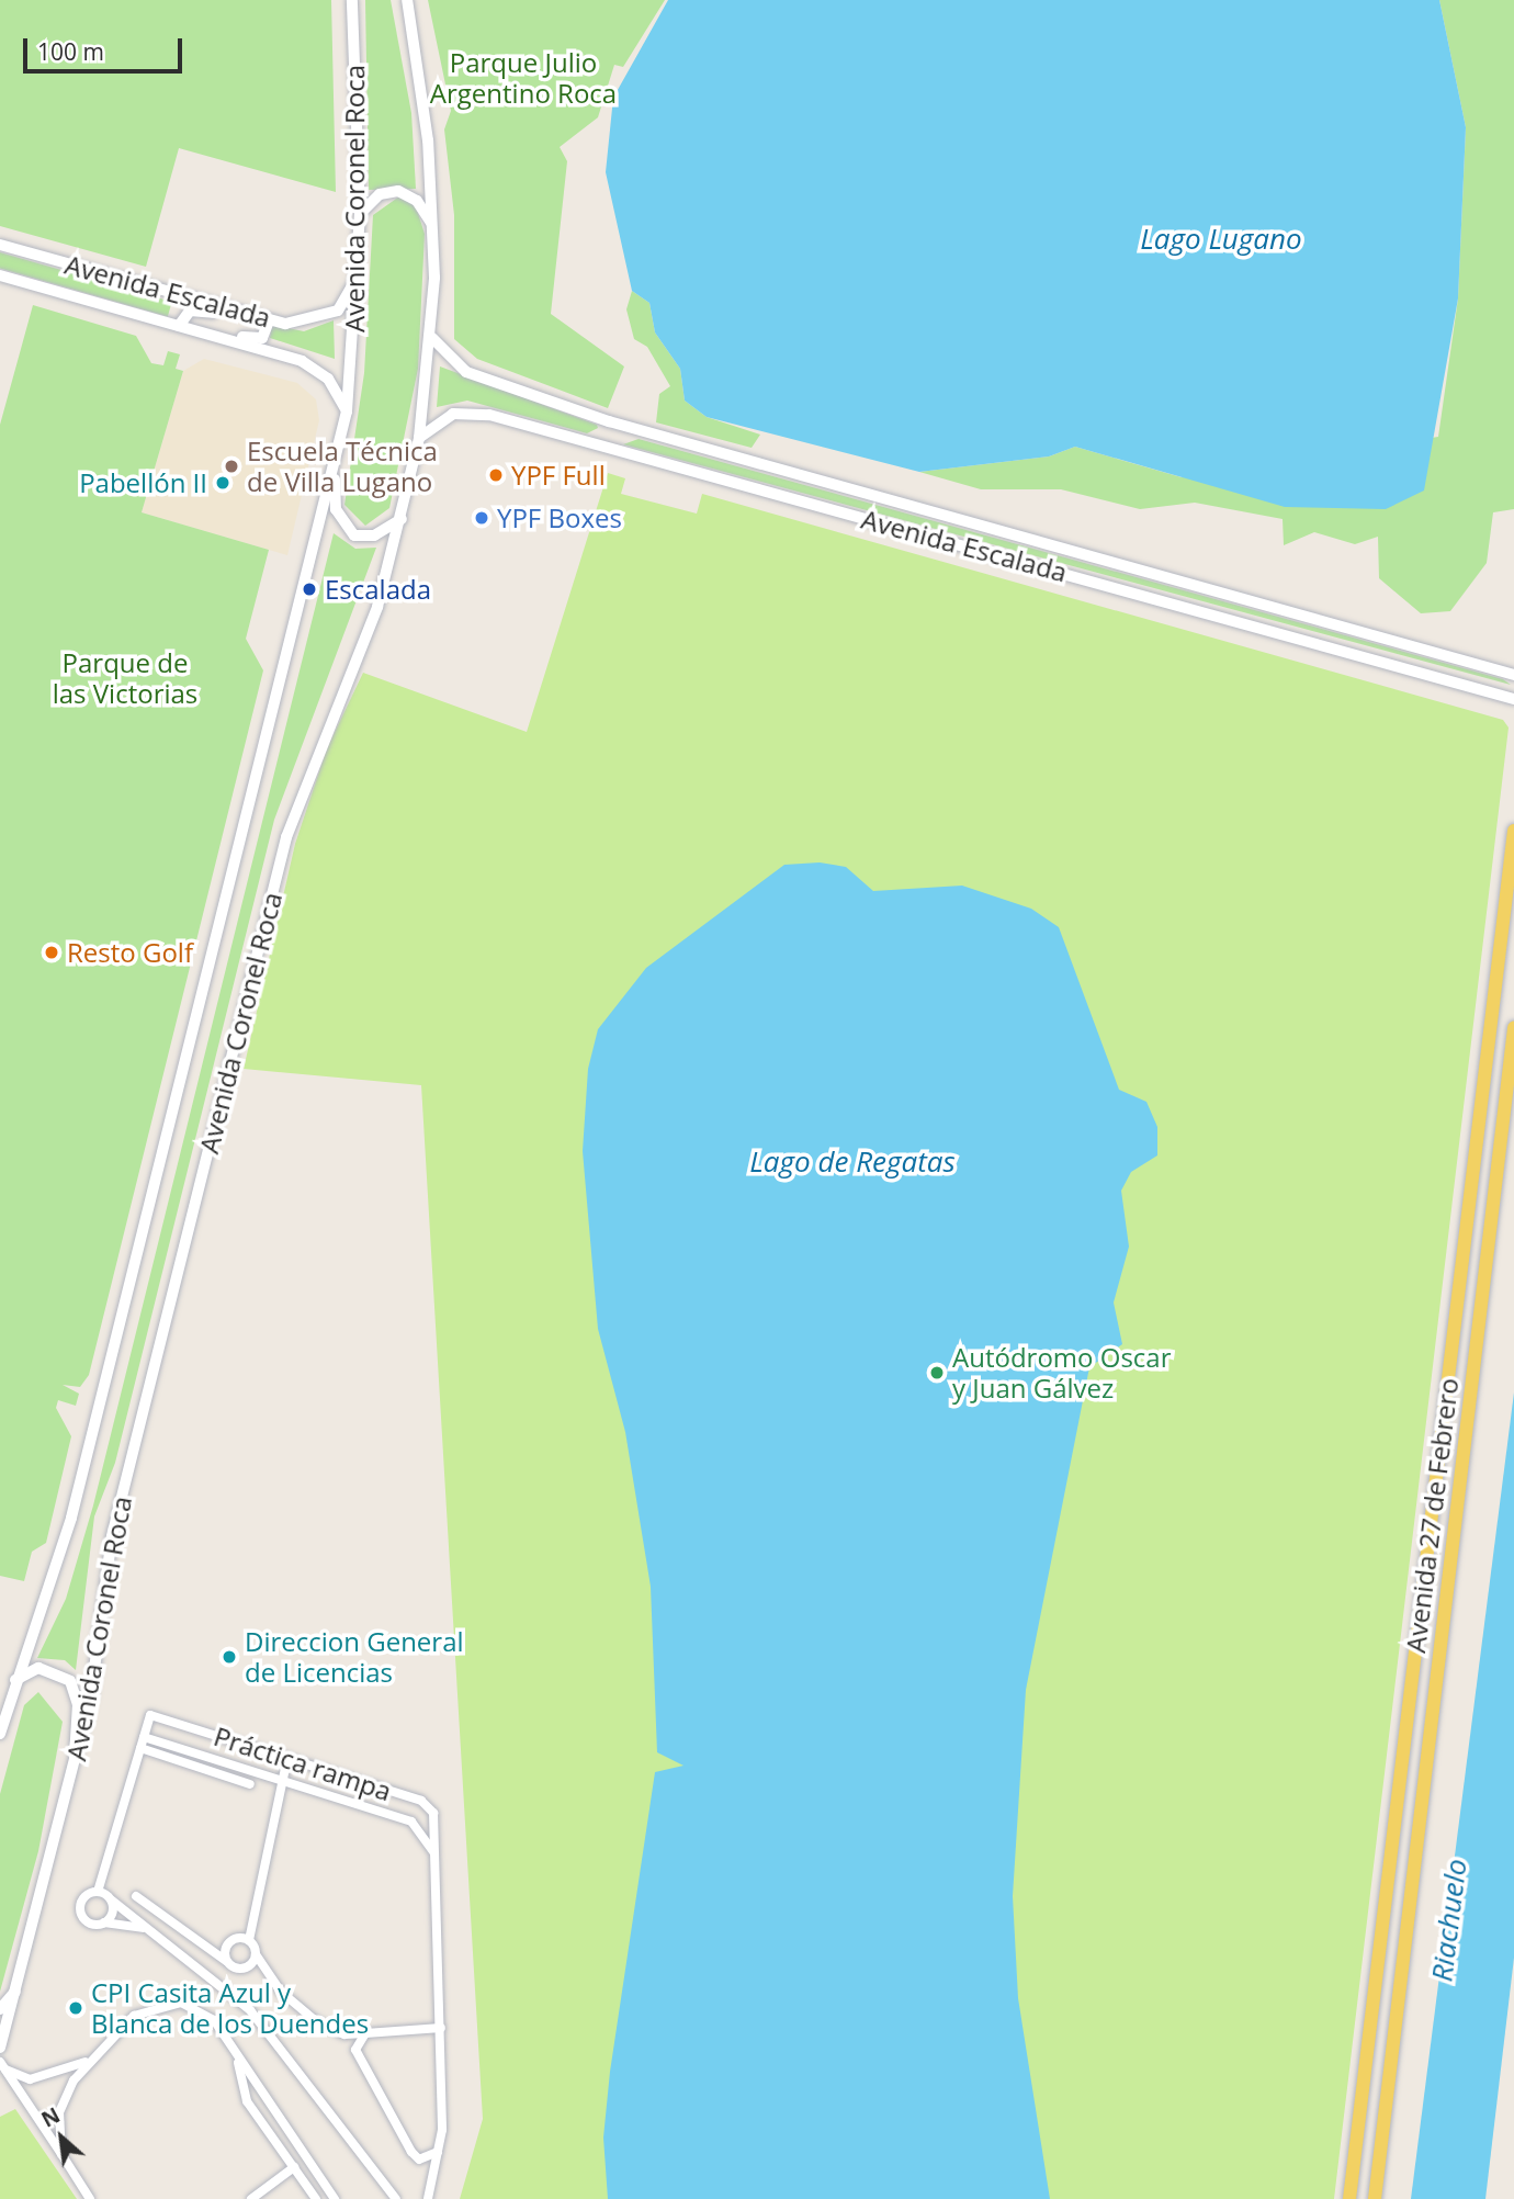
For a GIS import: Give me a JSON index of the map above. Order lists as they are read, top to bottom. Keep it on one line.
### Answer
{"streets":{"main road":["Avenida Coronel Roca","Avenida Escalada","Avenida 27 de Febrero"],"street":["Práctica rampa"]},"crossings":[["Avenida Coronel Roca","Avenida Escalada"]],"water":["Lago Lugano","Lago de Regatas","Riachuelo"],"parks":["Parque Julio Argentino Roca","Parque de las Victorias"],"places":["Escuela Técnica de Villa Lugano","YPF Full","Pabellón II","YPF Boxes","Escalada","Resto Golf","Autódromo Oscar y Juan Gálvez","Direccion General de Licencias","CPI Casita Azul y Blanca de los Duendes"],"scale_bar":"100 m","north":"top left"}
